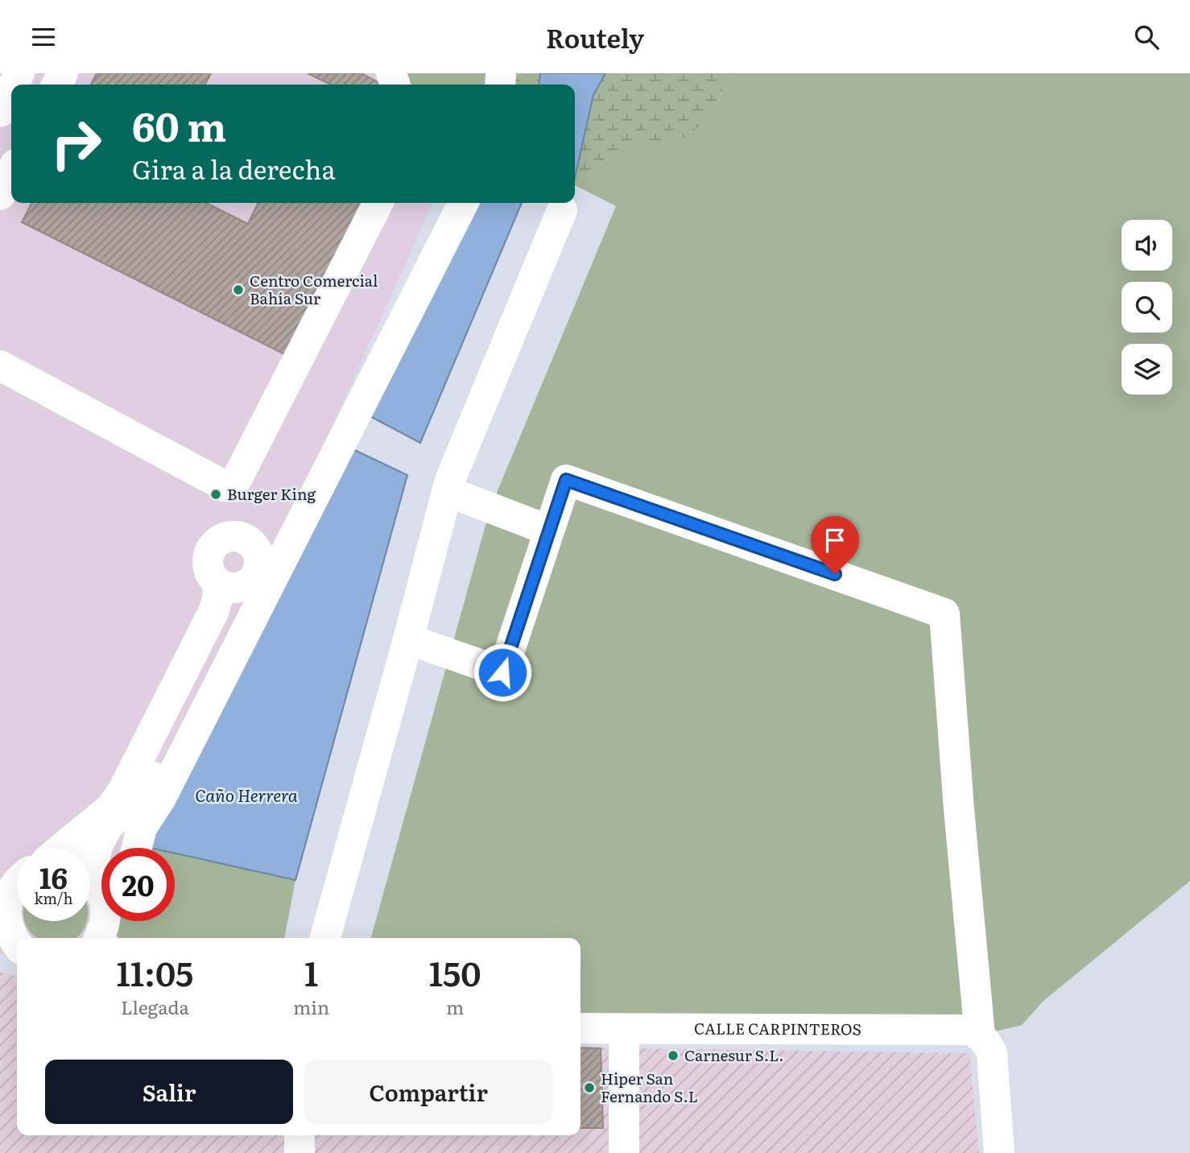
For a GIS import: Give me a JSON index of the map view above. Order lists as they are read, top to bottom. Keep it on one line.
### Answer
{"streets":{"street":["CALLE CARPINTEROS"]},"water":["Caño Herrera"],"places":["Centro Comercial Bahía Sur","Burger King","Carnesur S.L.","Hiper San Fernando S.L"],"page":{"header":"Routely","turn":["60 m","Gira a la derecha"],"speed":"16 km/h","limit":"20","eta":["11:05","Llegada","1","min","150","m"],"buttons":["Salir","Compartir"]}}
